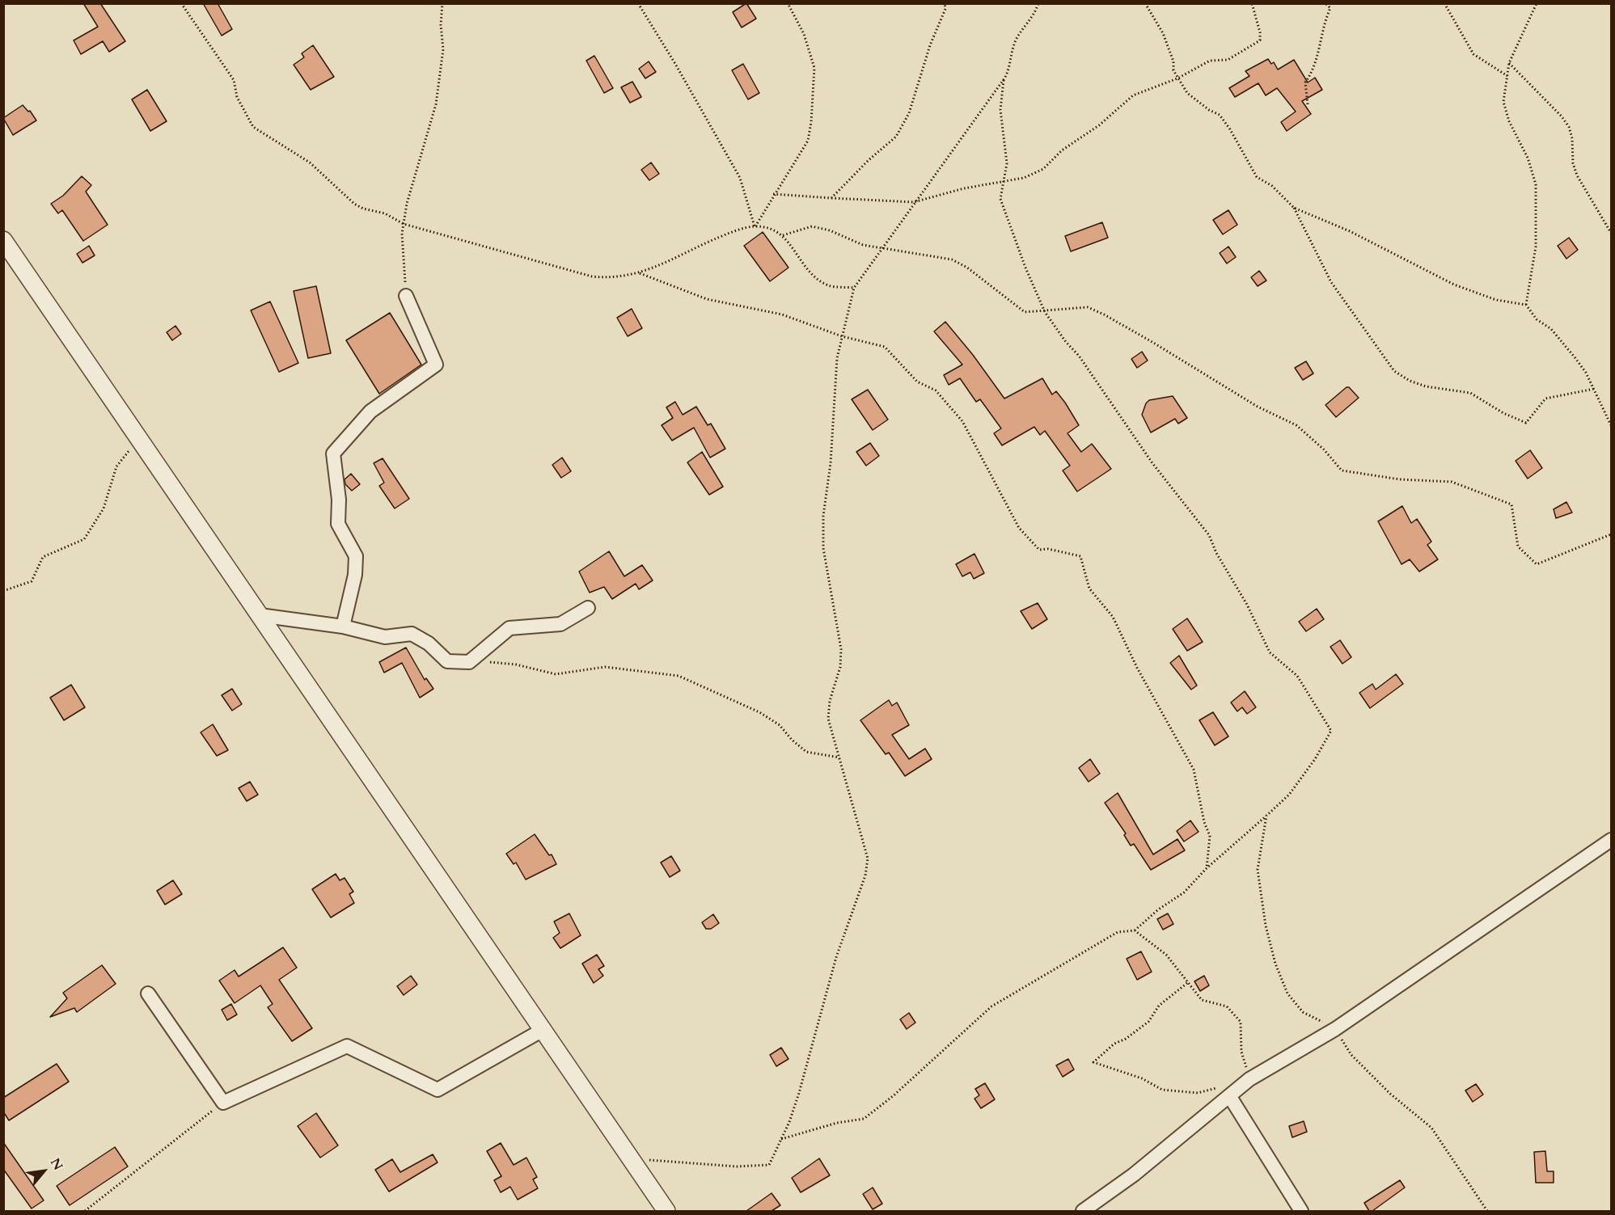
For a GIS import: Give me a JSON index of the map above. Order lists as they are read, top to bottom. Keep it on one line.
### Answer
{"north":"top right"}
